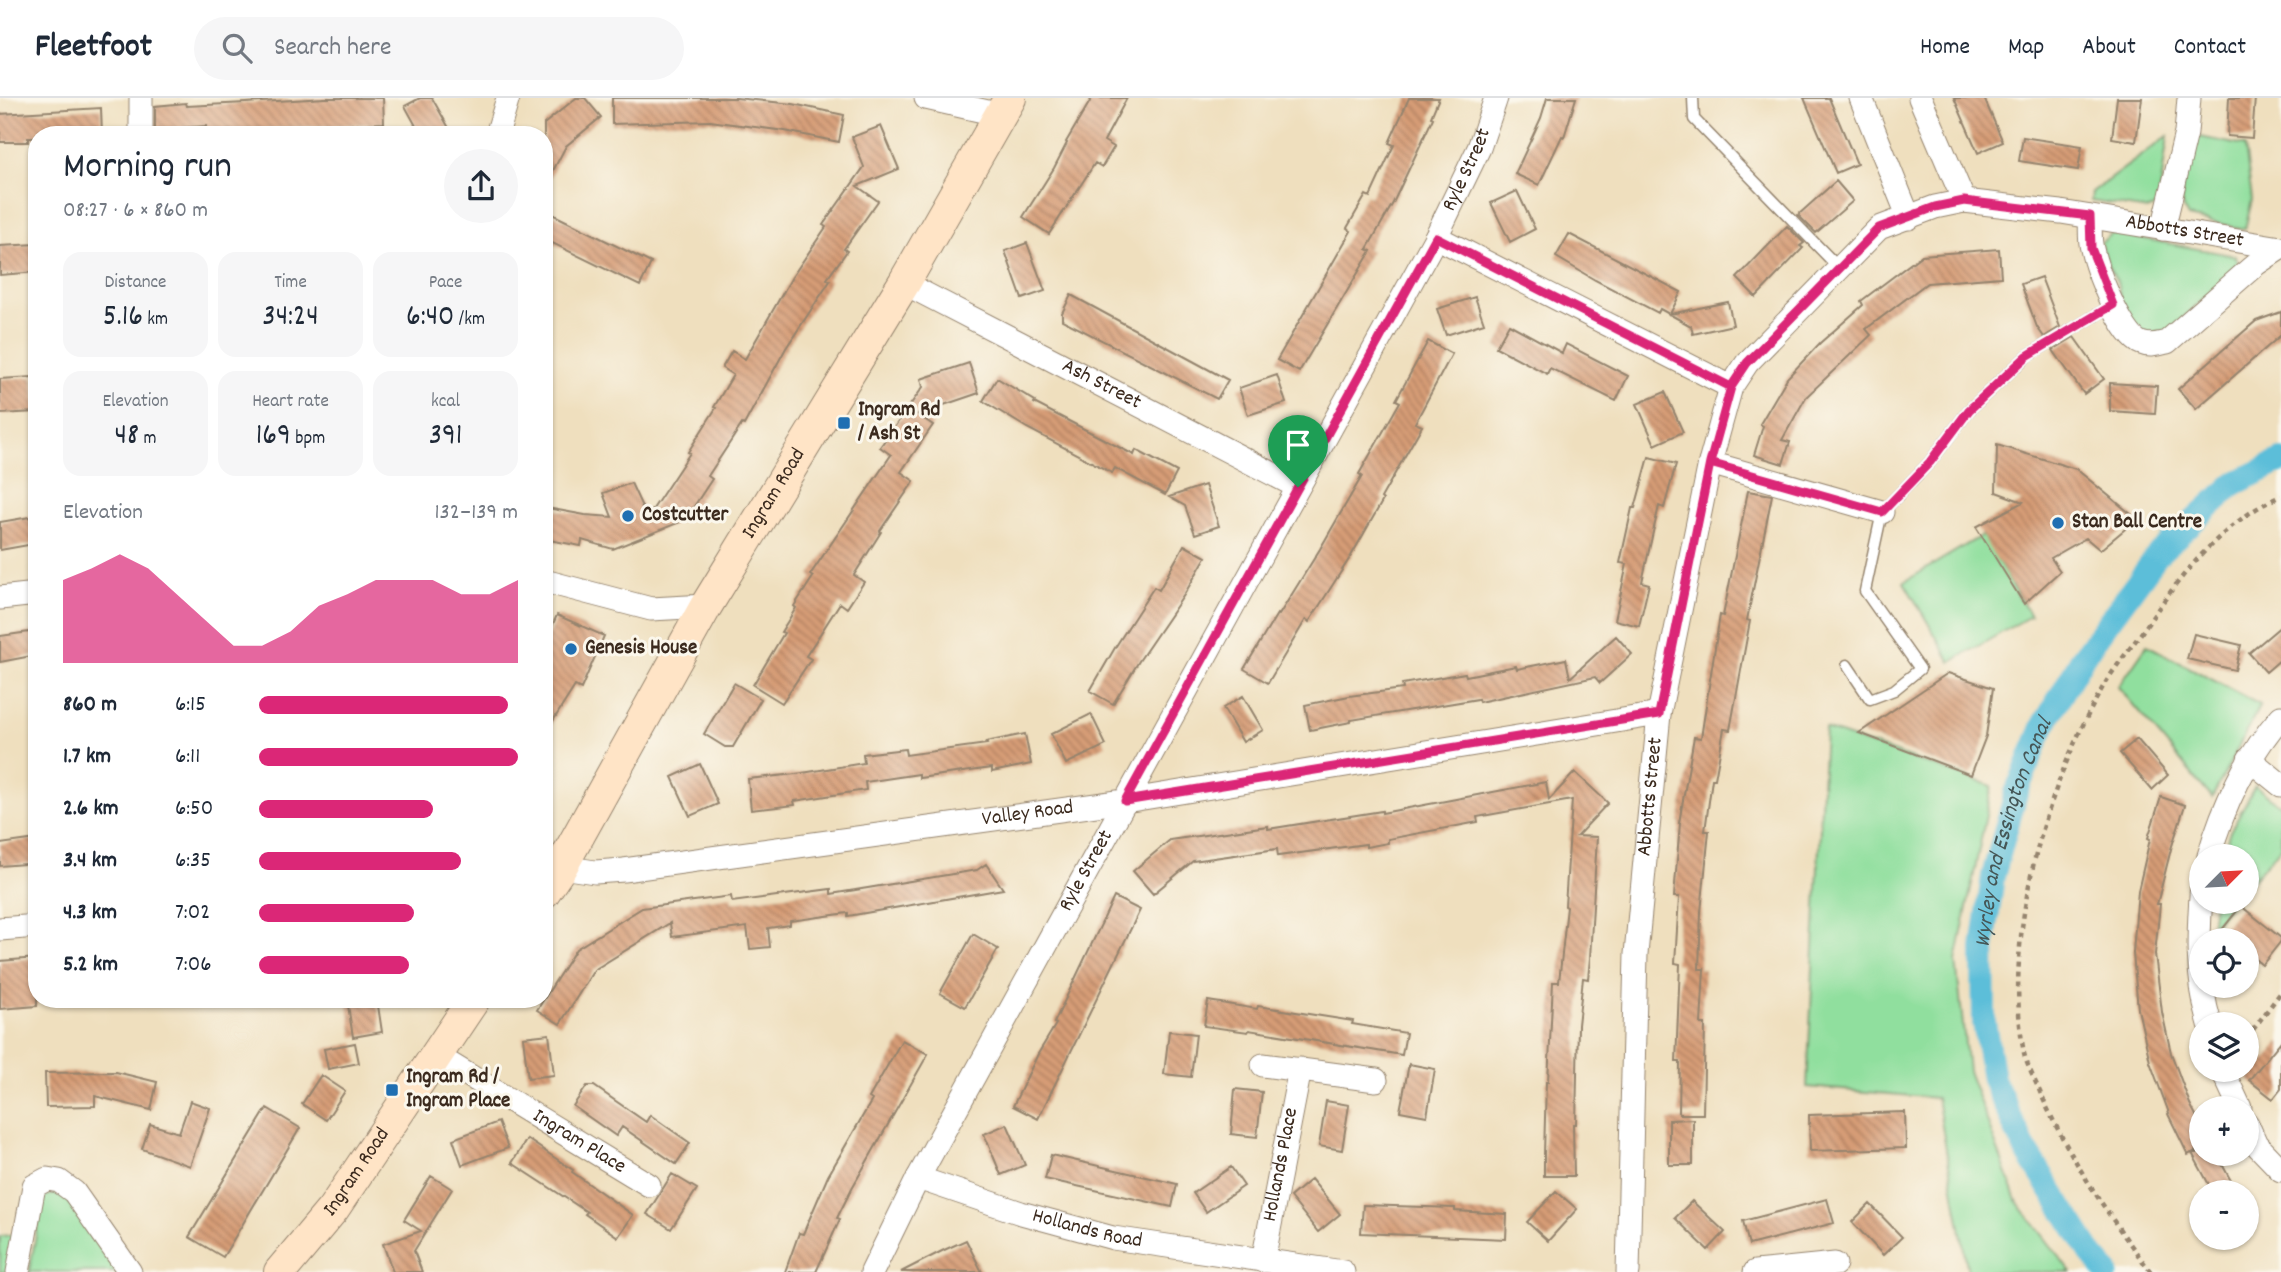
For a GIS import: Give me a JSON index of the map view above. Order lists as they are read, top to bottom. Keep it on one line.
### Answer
{"streets":{"street":["Ryle Street","Abbotts Street","Ash Street","Ingram Road","Valley Road","Ingram Place","Hollands Place","Hollands Road"]},"crossings":[["Ryle Street","Ash Street"],["Ryle Street","Valley Road"],["Ryle Street","Hollands Road"],["Abbotts Street","Valley Road"],["Ash Street","Ingram Road"],["Ingram Road","Ingram Place"],["Hollands Place","Hollands Road"]],"water":["Wyrley and Essington Canal"],"places":{"transit":["Ingram Rd / Ash St","Ingram Rd / Ingram Place"],"other":["Costcutter","Stan Ball Centre","Genesis House"]},"north":"top right","page":{"header":"Fleetfoot","search":"Search here","nav":["Home","Map","About","Contact"],"heading":["Morning run","08:27 · 6 × 860 m"],"stats":[["Distance","5.16 km"],["Time","34:24"],["Pace","6:40 /km"],["Elevation","48 m"],["Heart rate","169 bpm"],["kcal","391"]],"chart":["Elevation","132–139 m"],"list":[{"name":"860 m","note":"6:15"},{"name":"1.7 km","note":"6:11"},{"name":"2.6 km","note":"6:50"},{"name":"3.4 km","note":"6:35"},{"name":"4.3 km","note":"7:02"},{"name":"5.2 km","note":"7:06"}],"map_buttons":["+","−"]}}
